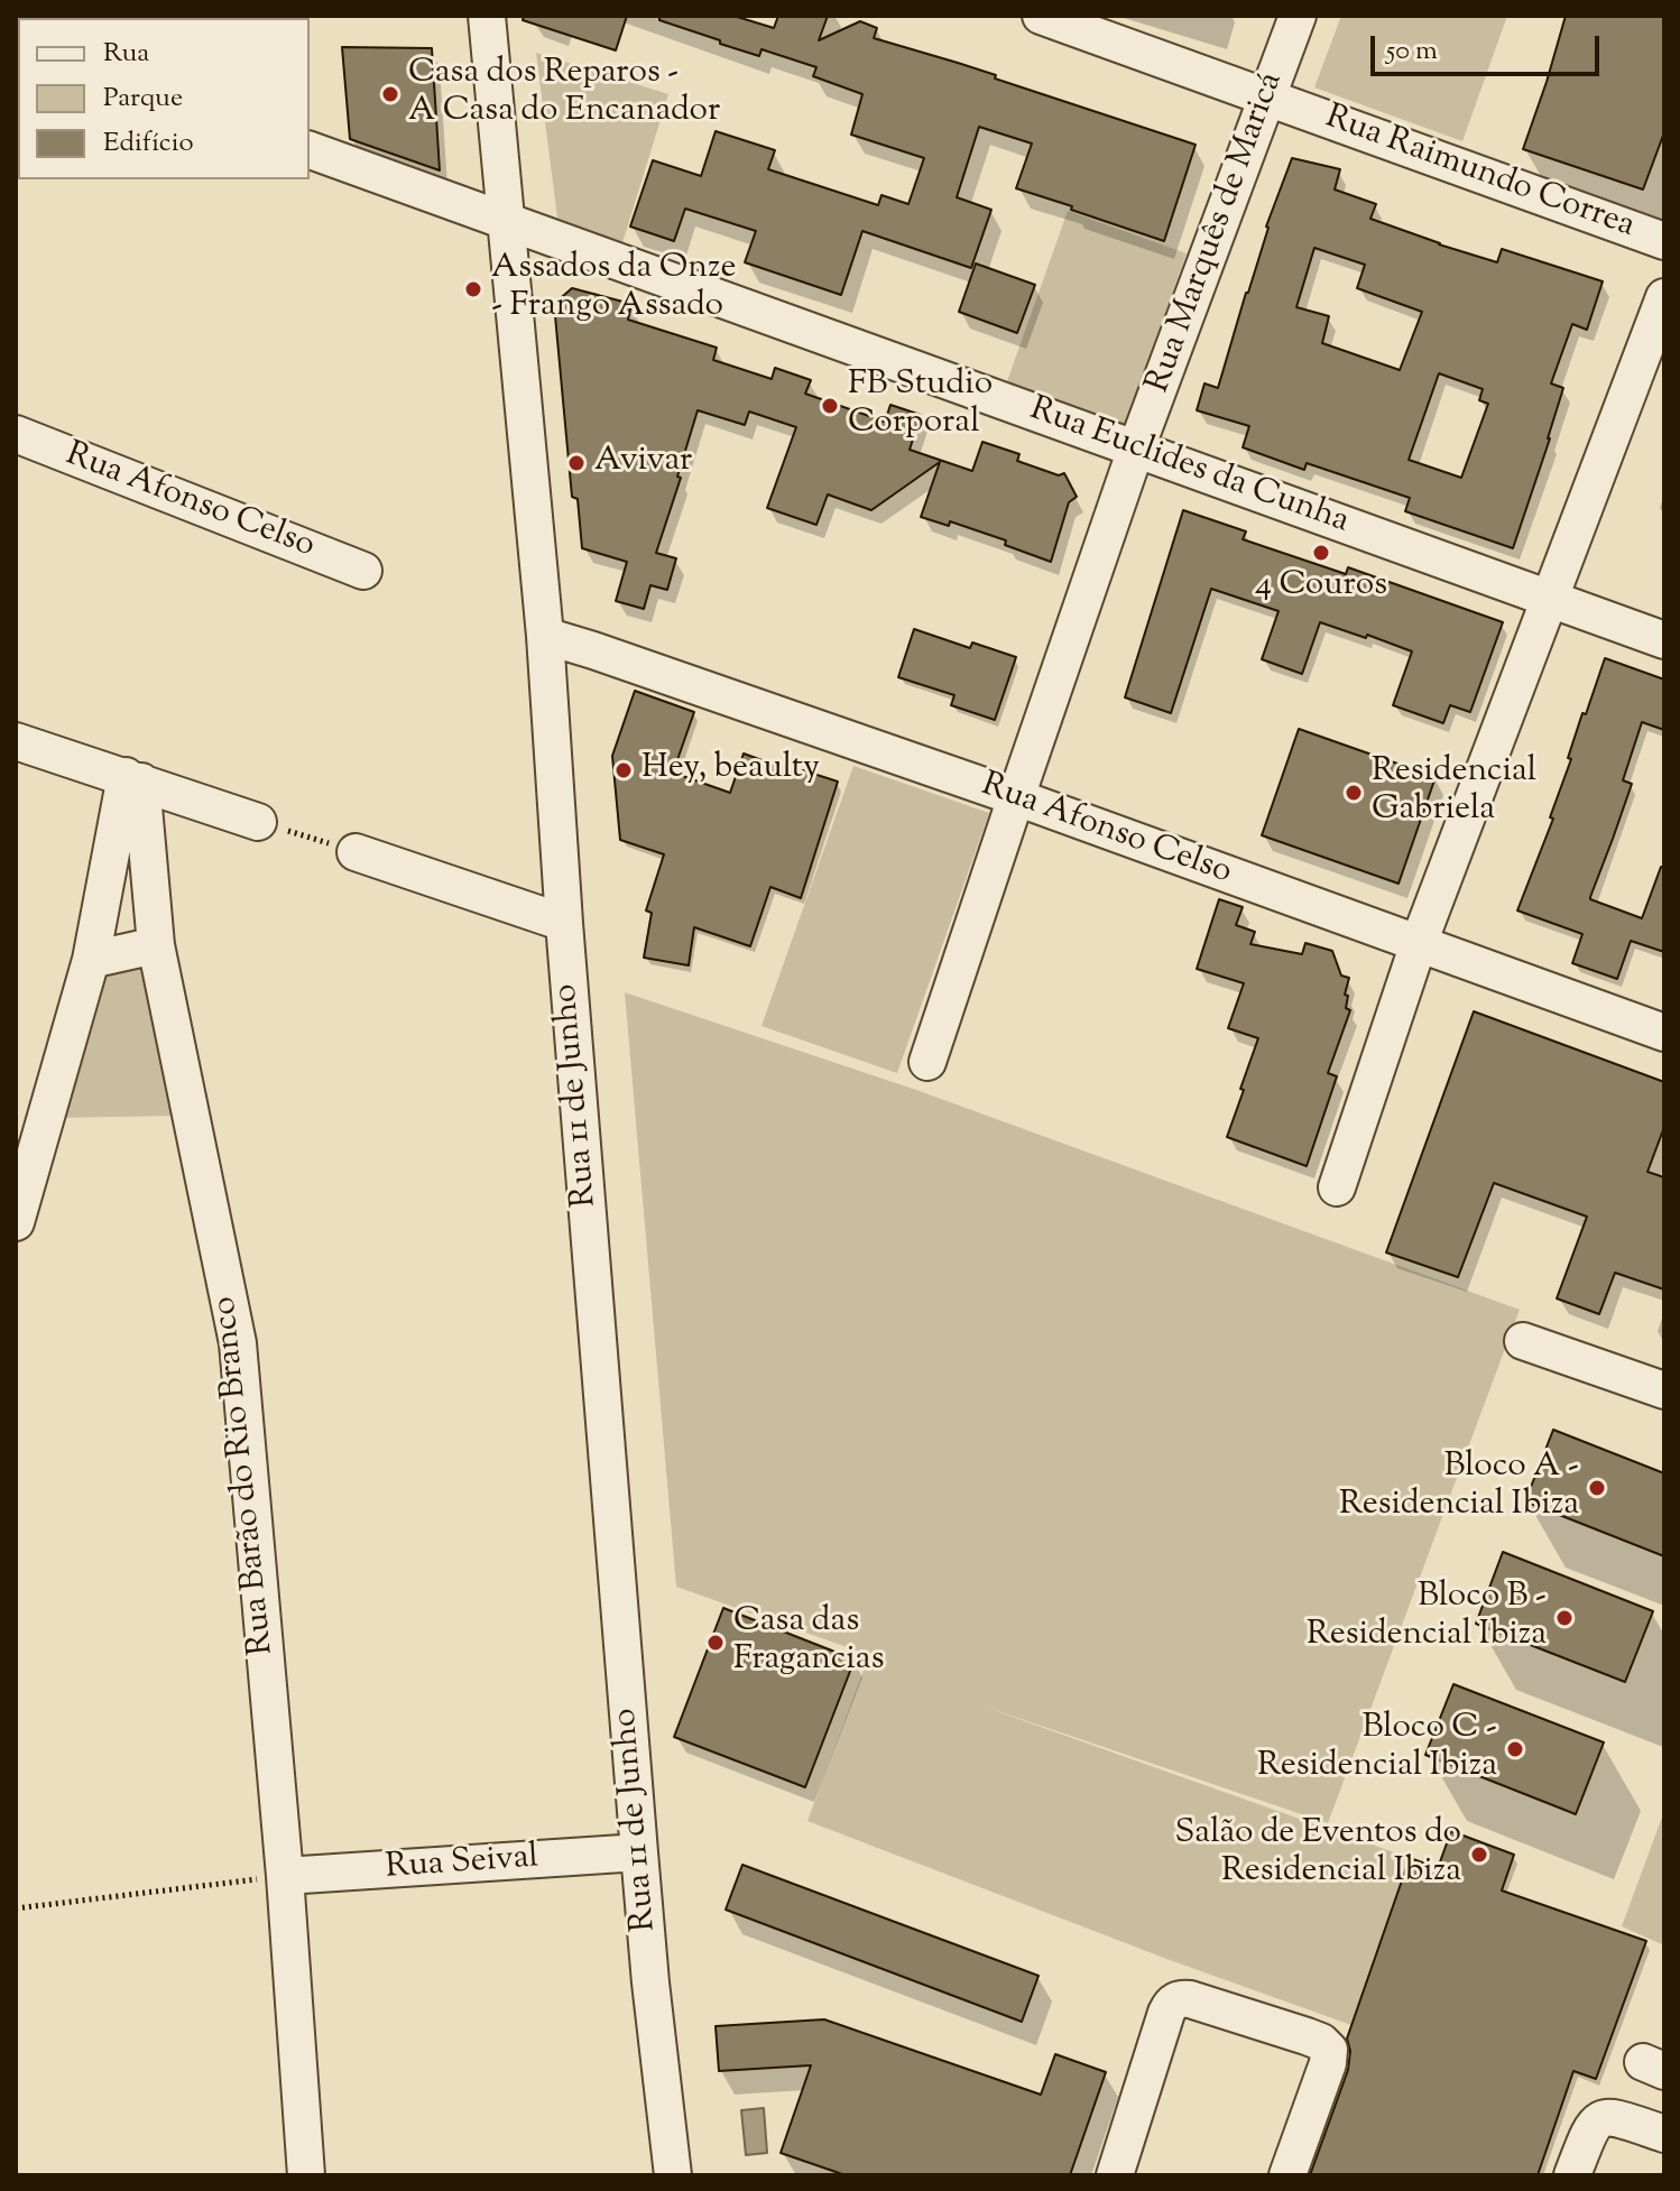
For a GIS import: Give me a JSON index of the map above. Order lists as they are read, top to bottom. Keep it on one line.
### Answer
{"streets":{"street":["Rua Raimundo Correa","Rua Marquês de Maricá","Rua Euclides da Cunha","Rua Afonso Celso","Rua 11 de Junho","Rua Barão do Rio Branco","Rua Seival"]},"crossings":[["Rua Raimundo Correa","Rua Marquês de Maricá"],["Rua Marquês de Maricá","Rua Euclides da Cunha"],["Rua Marquês de Maricá","Rua Afonso Celso"],["Rua Euclides da Cunha","Rua 11 de Junho"],["Rua Afonso Celso","Rua 11 de Junho"],["Rua 11 de Junho","Rua Seival"],["Rua Barão do Rio Branco","Rua Seival"]],"places":["Casa dos Reparos - A Casa do Encanador","Assados da Onze - Frango Assado","FB Studio Corporal","Avivar","4 Couros","Hey, beaulty","Residencial Gabriela","Bloco A - Residencial Ibiza","Bloco B - Residencial Ibiza","Casa das Fragancias","Bloco C - Residencial Ibiza","Salão de Eventos do Residencial Ibiza"],"legend":["Rua","Parque","Edifício"],"scale_bar":"50 m"}
